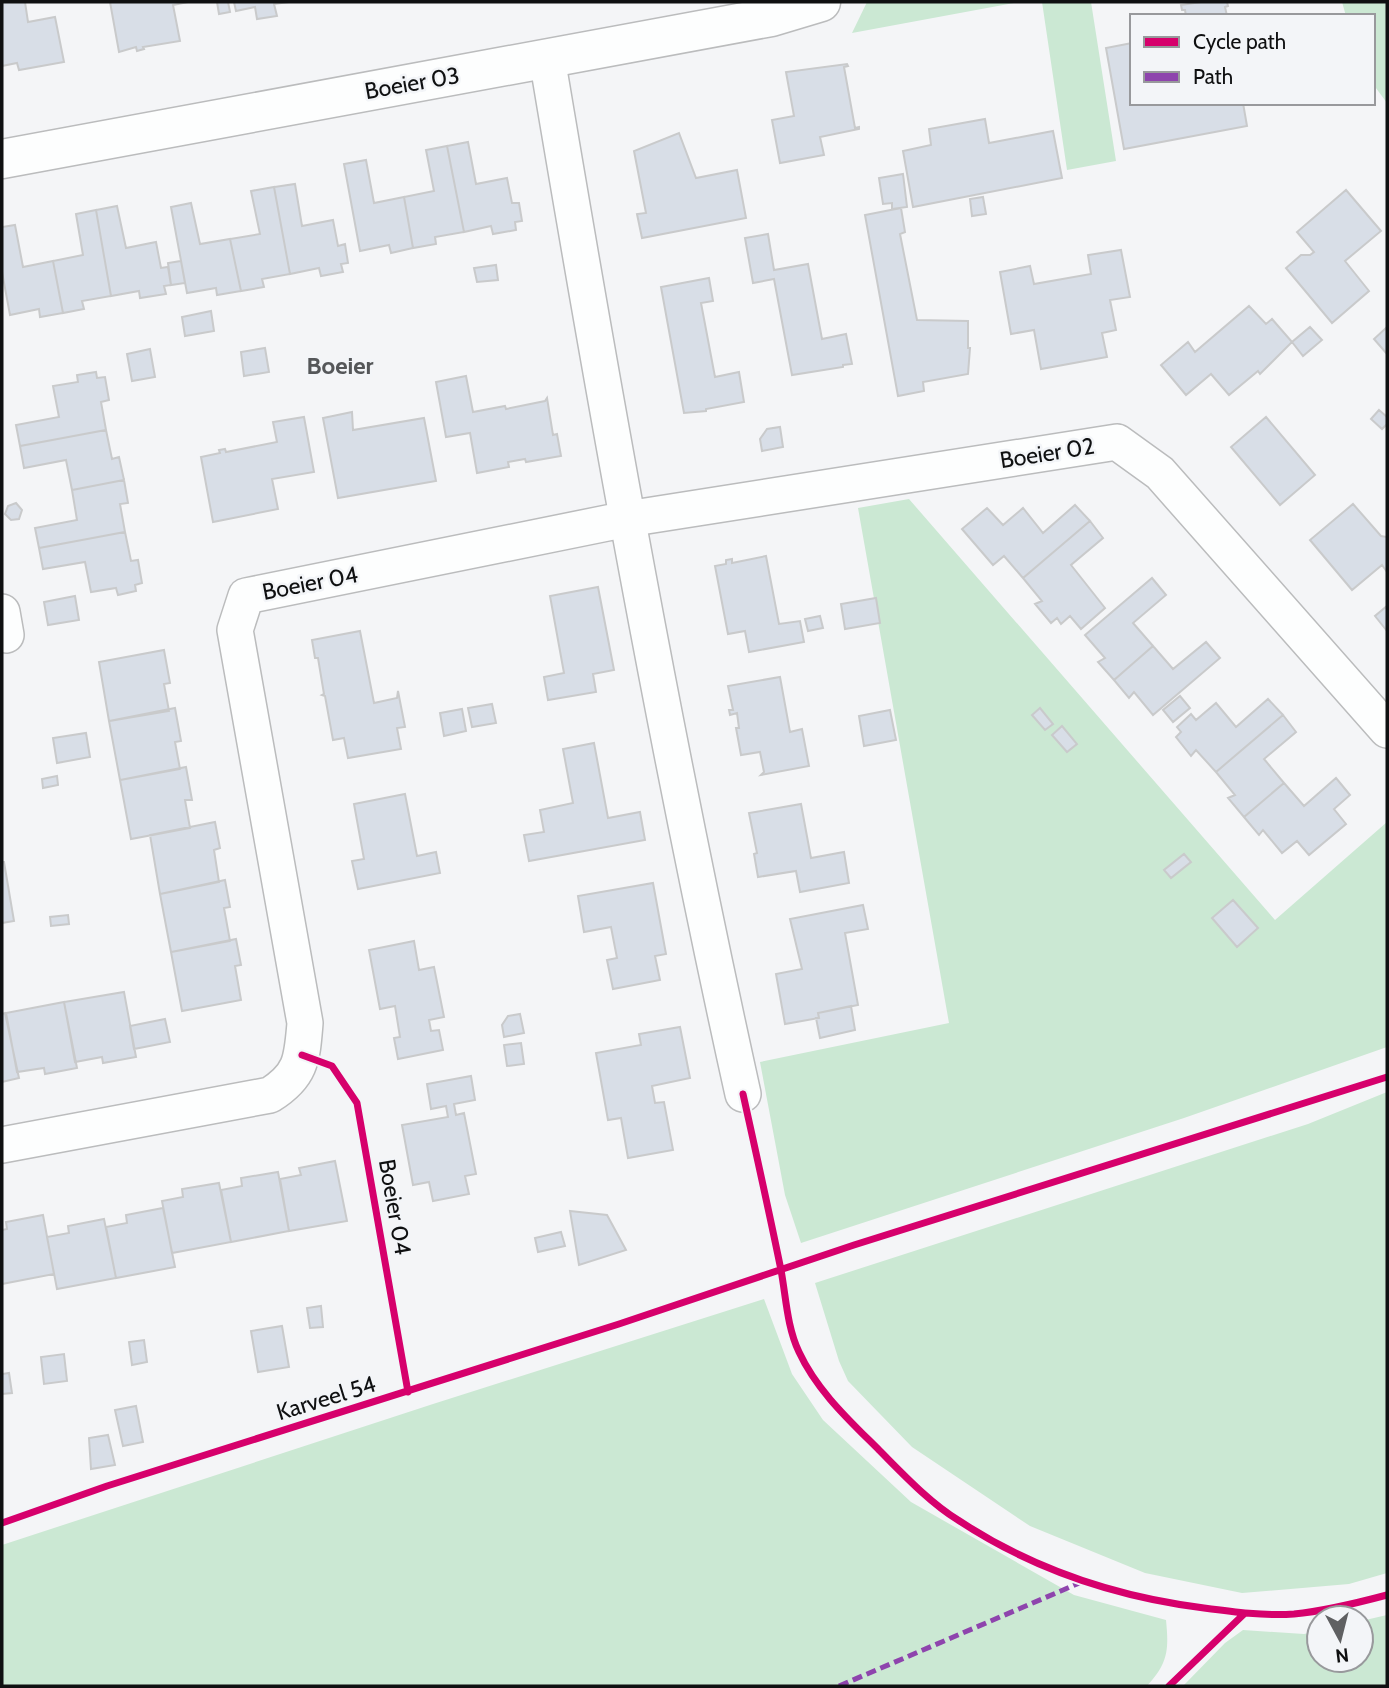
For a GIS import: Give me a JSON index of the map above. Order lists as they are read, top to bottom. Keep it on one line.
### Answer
{"streets":{"street":["Boeier 03","Boeier 02","Boeier 04"],"cycle path":["Karveel 54"]},"crossings":[["Boeier 02","Boeier 04"]],"districts":["Boeier"],"legend":["Cycle path","Path"],"north":"bottom"}
